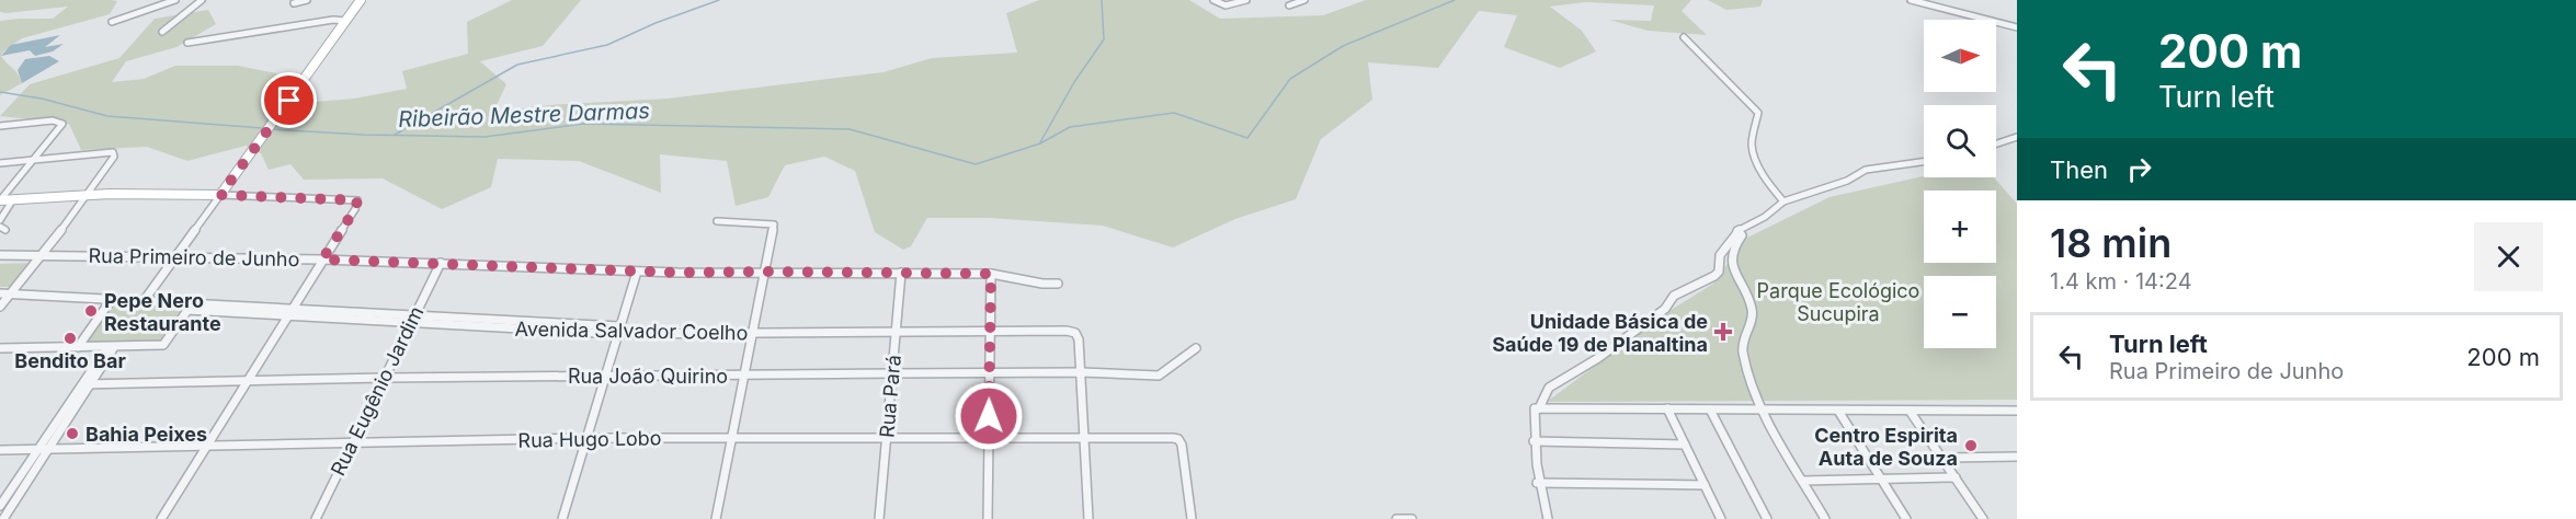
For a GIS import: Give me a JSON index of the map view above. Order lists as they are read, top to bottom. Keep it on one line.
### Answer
{"streets":{"street":["Rua Primeiro de Junho","Avenida Salvador Coelho","Rua João Quirino","Rua Eugênio Jardim","Rua Pará","Rua Hugo Lobo"]},"crossings":[["Rua Primeiro de Junho","Rua Eugênio Jardim"],["Rua Primeiro de Junho","Rua Pará"],["Avenida Salvador Coelho","Rua João Quirino"],["Avenida Salvador Coelho","Rua Eugênio Jardim"],["Avenida Salvador Coelho","Rua Pará"],["Rua João Quirino","Rua Eugênio Jardim"],["Rua João Quirino","Rua Pará"],["Rua Eugênio Jardim","Rua Hugo Lobo"],["Rua Pará","Rua Hugo Lobo"]],"water":["Ribeirão Mestre Darmas"],"parks":["Parque Ecológico Sucupira"],"places":{"other":["Pepe Nero Restaurante","Bendito Bar","Bahia Peixes","Centro Espirita Auta de Souza"],"health":["Unidade Básica de Saúde 19 de Planaltina"]},"north":"right","page":{"turn":["200 m","Turn left"],"map_buttons":["+","−"],"then":"Then","heading":["18 min","1.4 km · 14:24"],"list":[{"name":"Turn left","note":"Rua Primeiro de Junho","value":"200 m"}]}}
